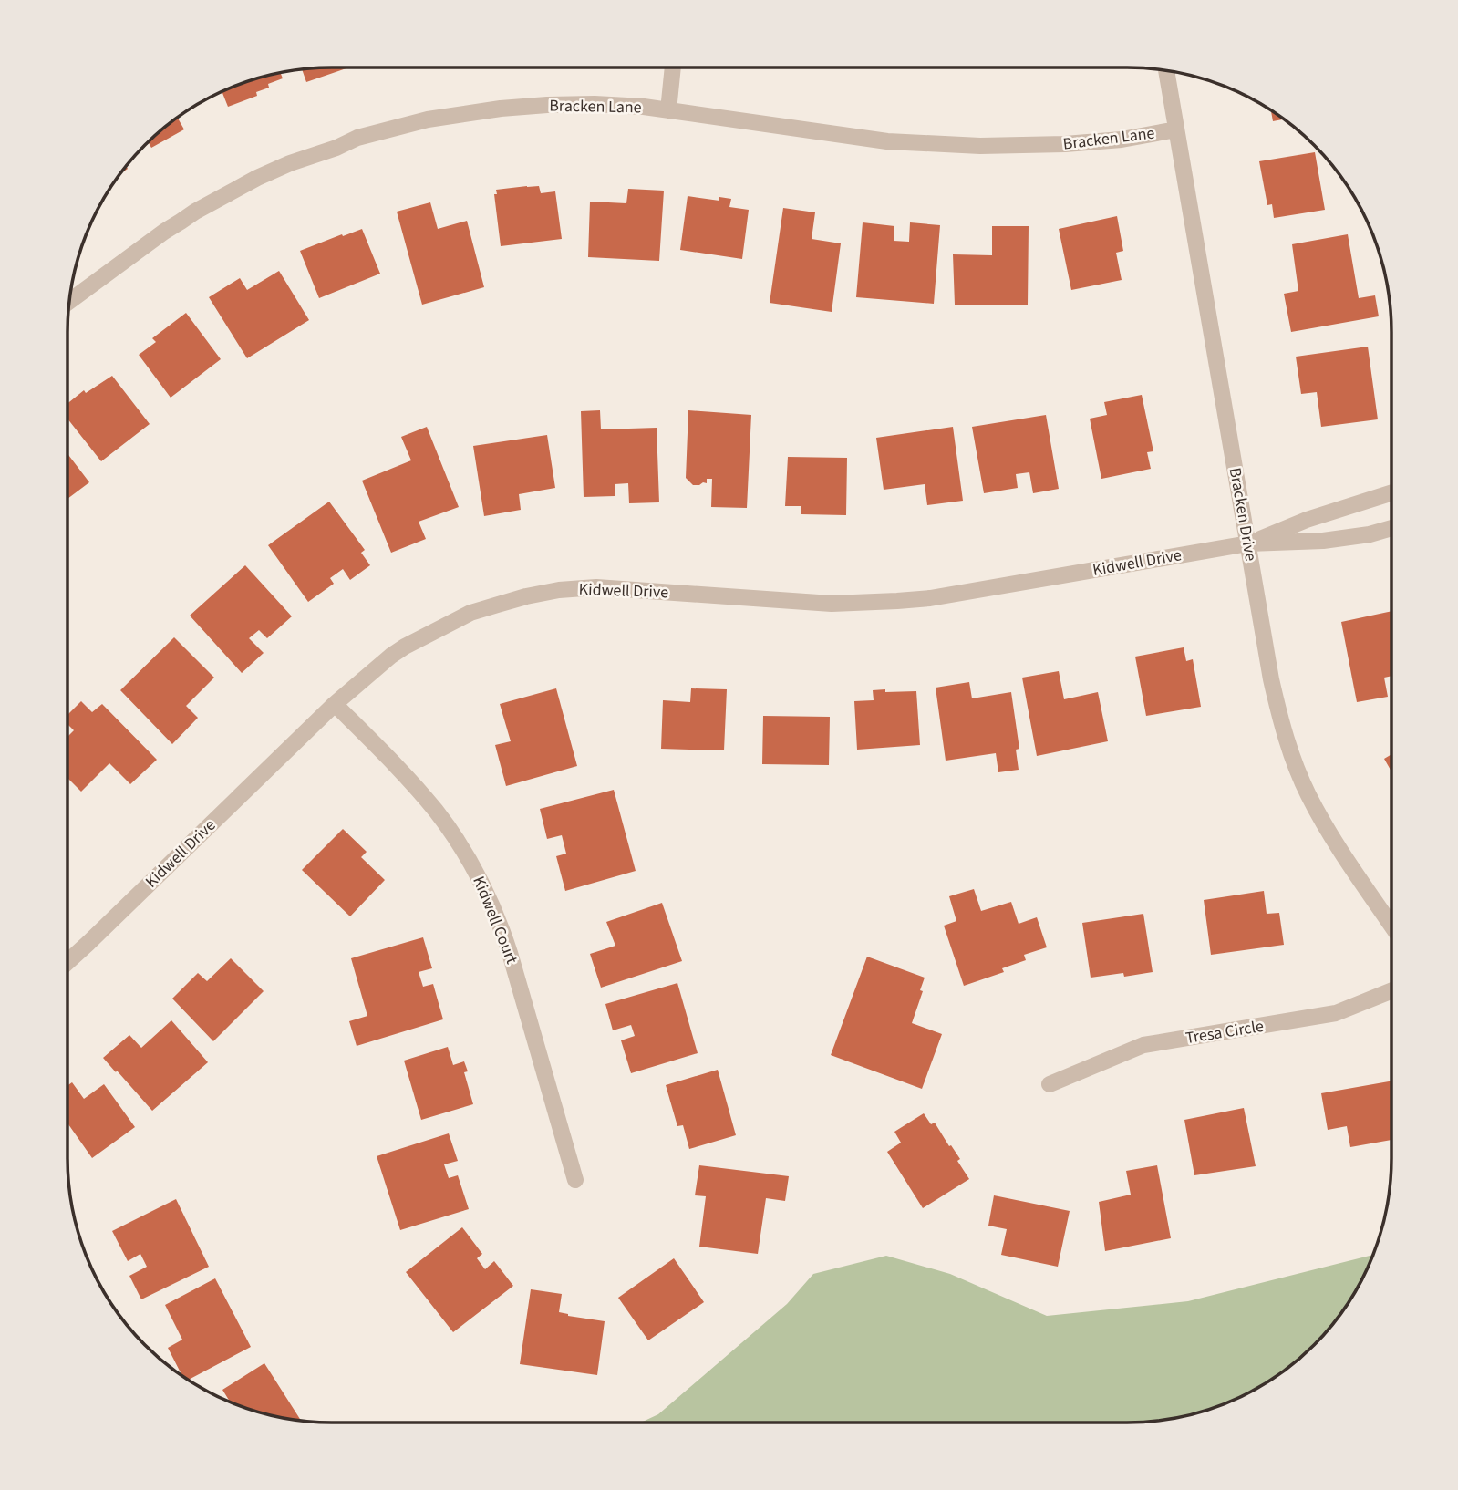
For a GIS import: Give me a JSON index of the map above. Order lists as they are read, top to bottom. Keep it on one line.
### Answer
{"streets":{"street":["Bracken Lane","Bracken Drive","Kidwell Drive","Kidwell Court","Tresa Circle"]},"crossings":[["Bracken Lane","Bracken Drive"],["Bracken Drive","Kidwell Drive"],["Kidwell Drive","Kidwell Court"]]}
